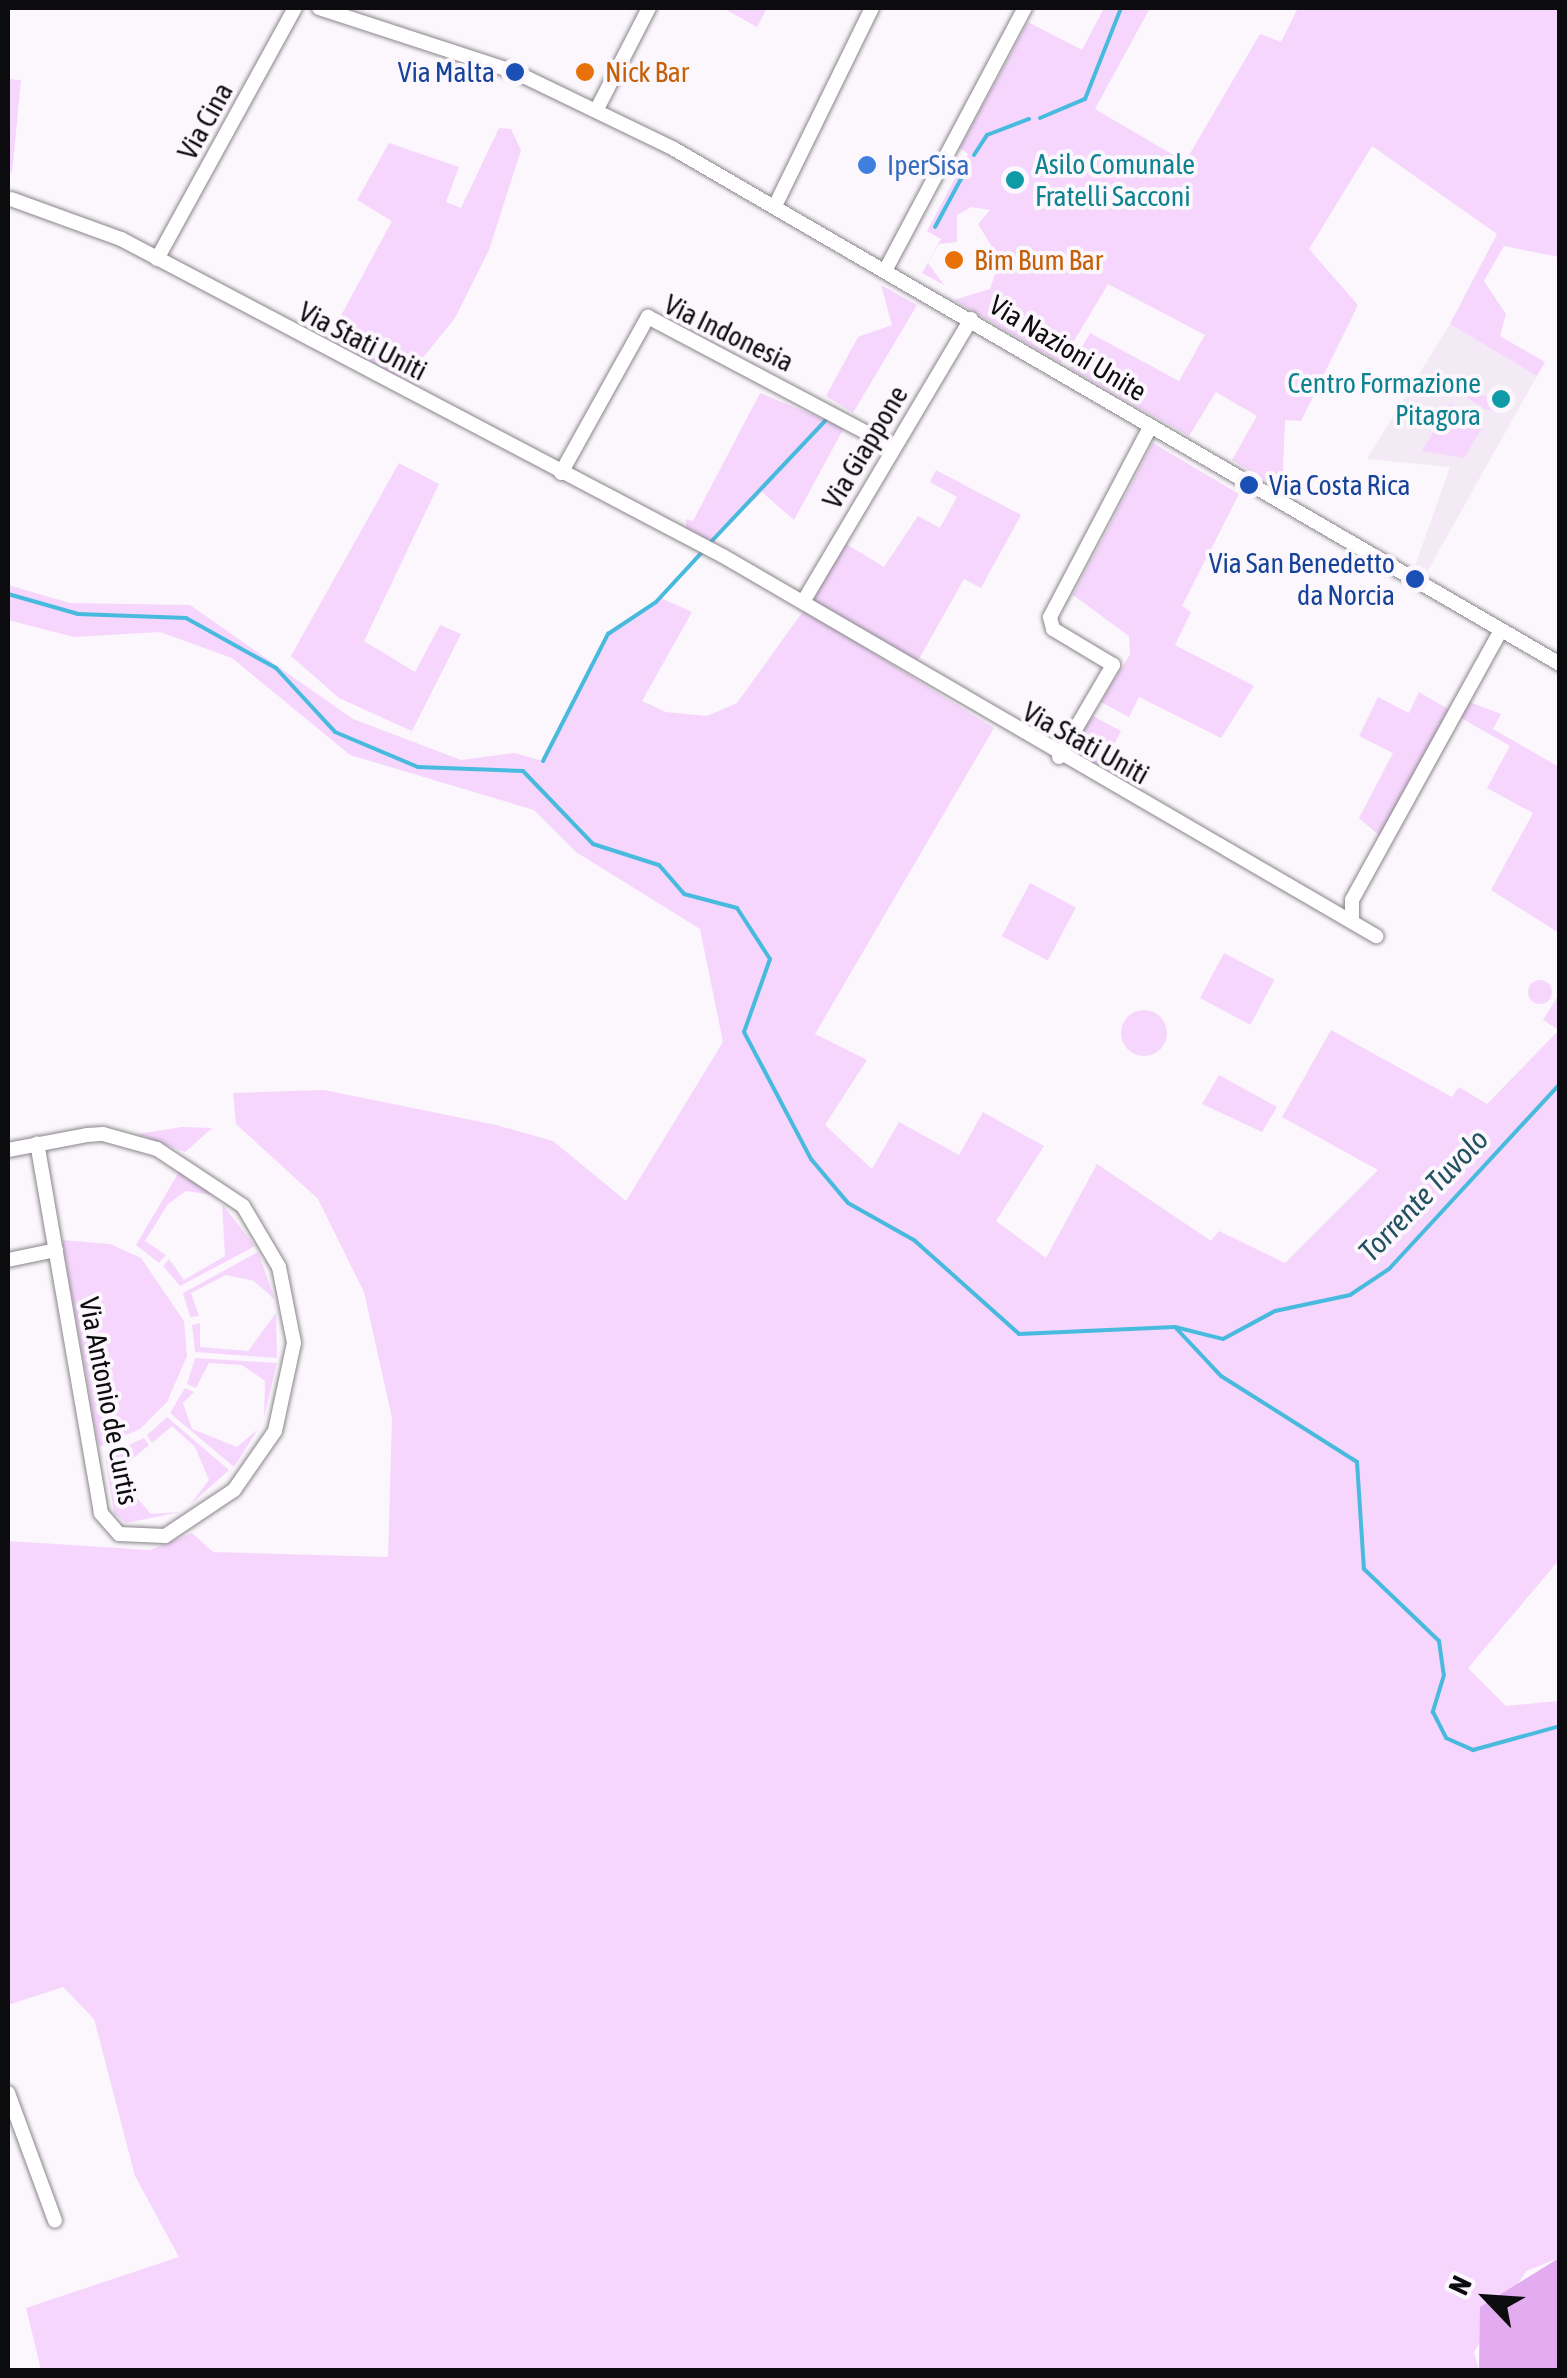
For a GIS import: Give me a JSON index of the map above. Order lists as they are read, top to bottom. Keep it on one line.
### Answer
{"streets":{"street":["Via Cina","Via Indonesia","Via Stati Uniti","Via Nazioni Unite","Via Giappone","Via Antonio de Curtis"]},"crossings":[["Via Cina","Via Stati Uniti"],["Via Indonesia","Via Stati Uniti"],["Via Indonesia","Via Giappone"],["Via Stati Uniti","Via Giappone"],["Via Nazioni Unite","Via Giappone"]],"water":["Torrente Tuvolo"],"places":["Via Malta","Nick Bar","IperSisa","Asilo Comunale Fratelli Sacconi","Bim Bum Bar","Centro Formazione Pitagora","Via Costa Rica","Via San Benedetto da Norcia"],"north":"top left"}
